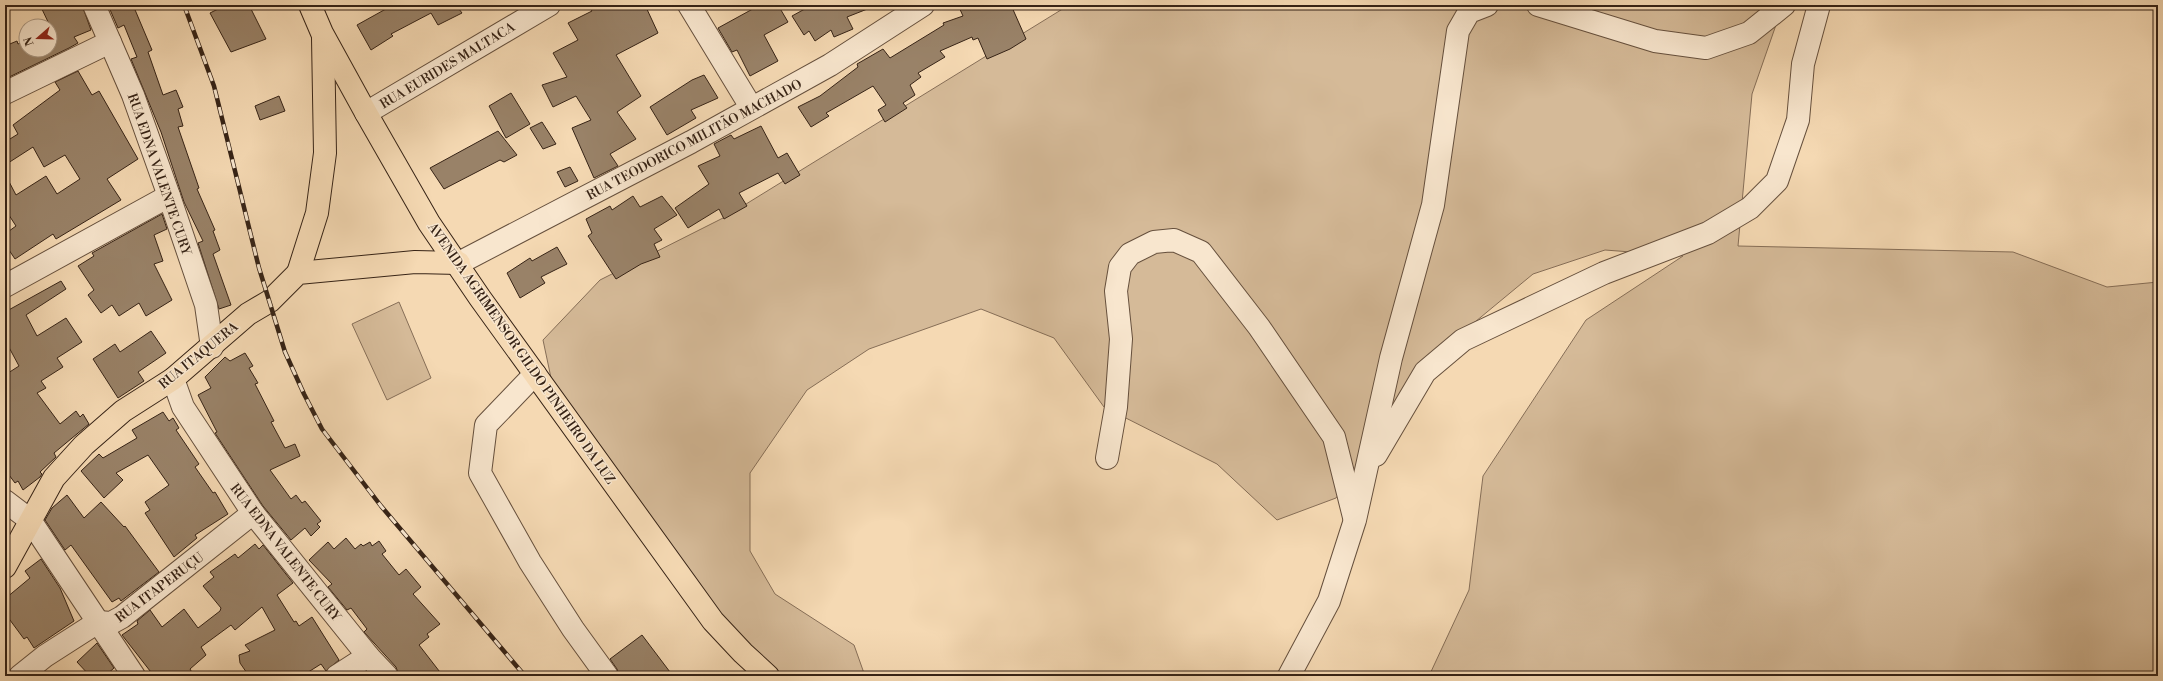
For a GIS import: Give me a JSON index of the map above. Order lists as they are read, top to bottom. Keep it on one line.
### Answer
{"streets":{"main road":["AVENIDA AGRIMENSOR GILDO PINHEIRO DA LUZ","RUA ITAQUERA"],"street":["RUA EURIDES MALTACA","RUA TEODORICO MILITÃO MACHADO","RUA EDNA VALENTE CURY","RUA ITAPERUÇU"]},"crossings":[["RUA EURIDES MALTACA","AVENIDA AGRIMENSOR GILDO PINHEIRO DA LUZ"],["RUA TEODORICO MILITÃO MACHADO","AVENIDA AGRIMENSOR GILDO PINHEIRO DA LUZ"],["RUA EDNA VALENTE CURY","RUA ITAQUERA"],["RUA EDNA VALENTE CURY","RUA ITAPERUÇU"]],"north":"left"}
